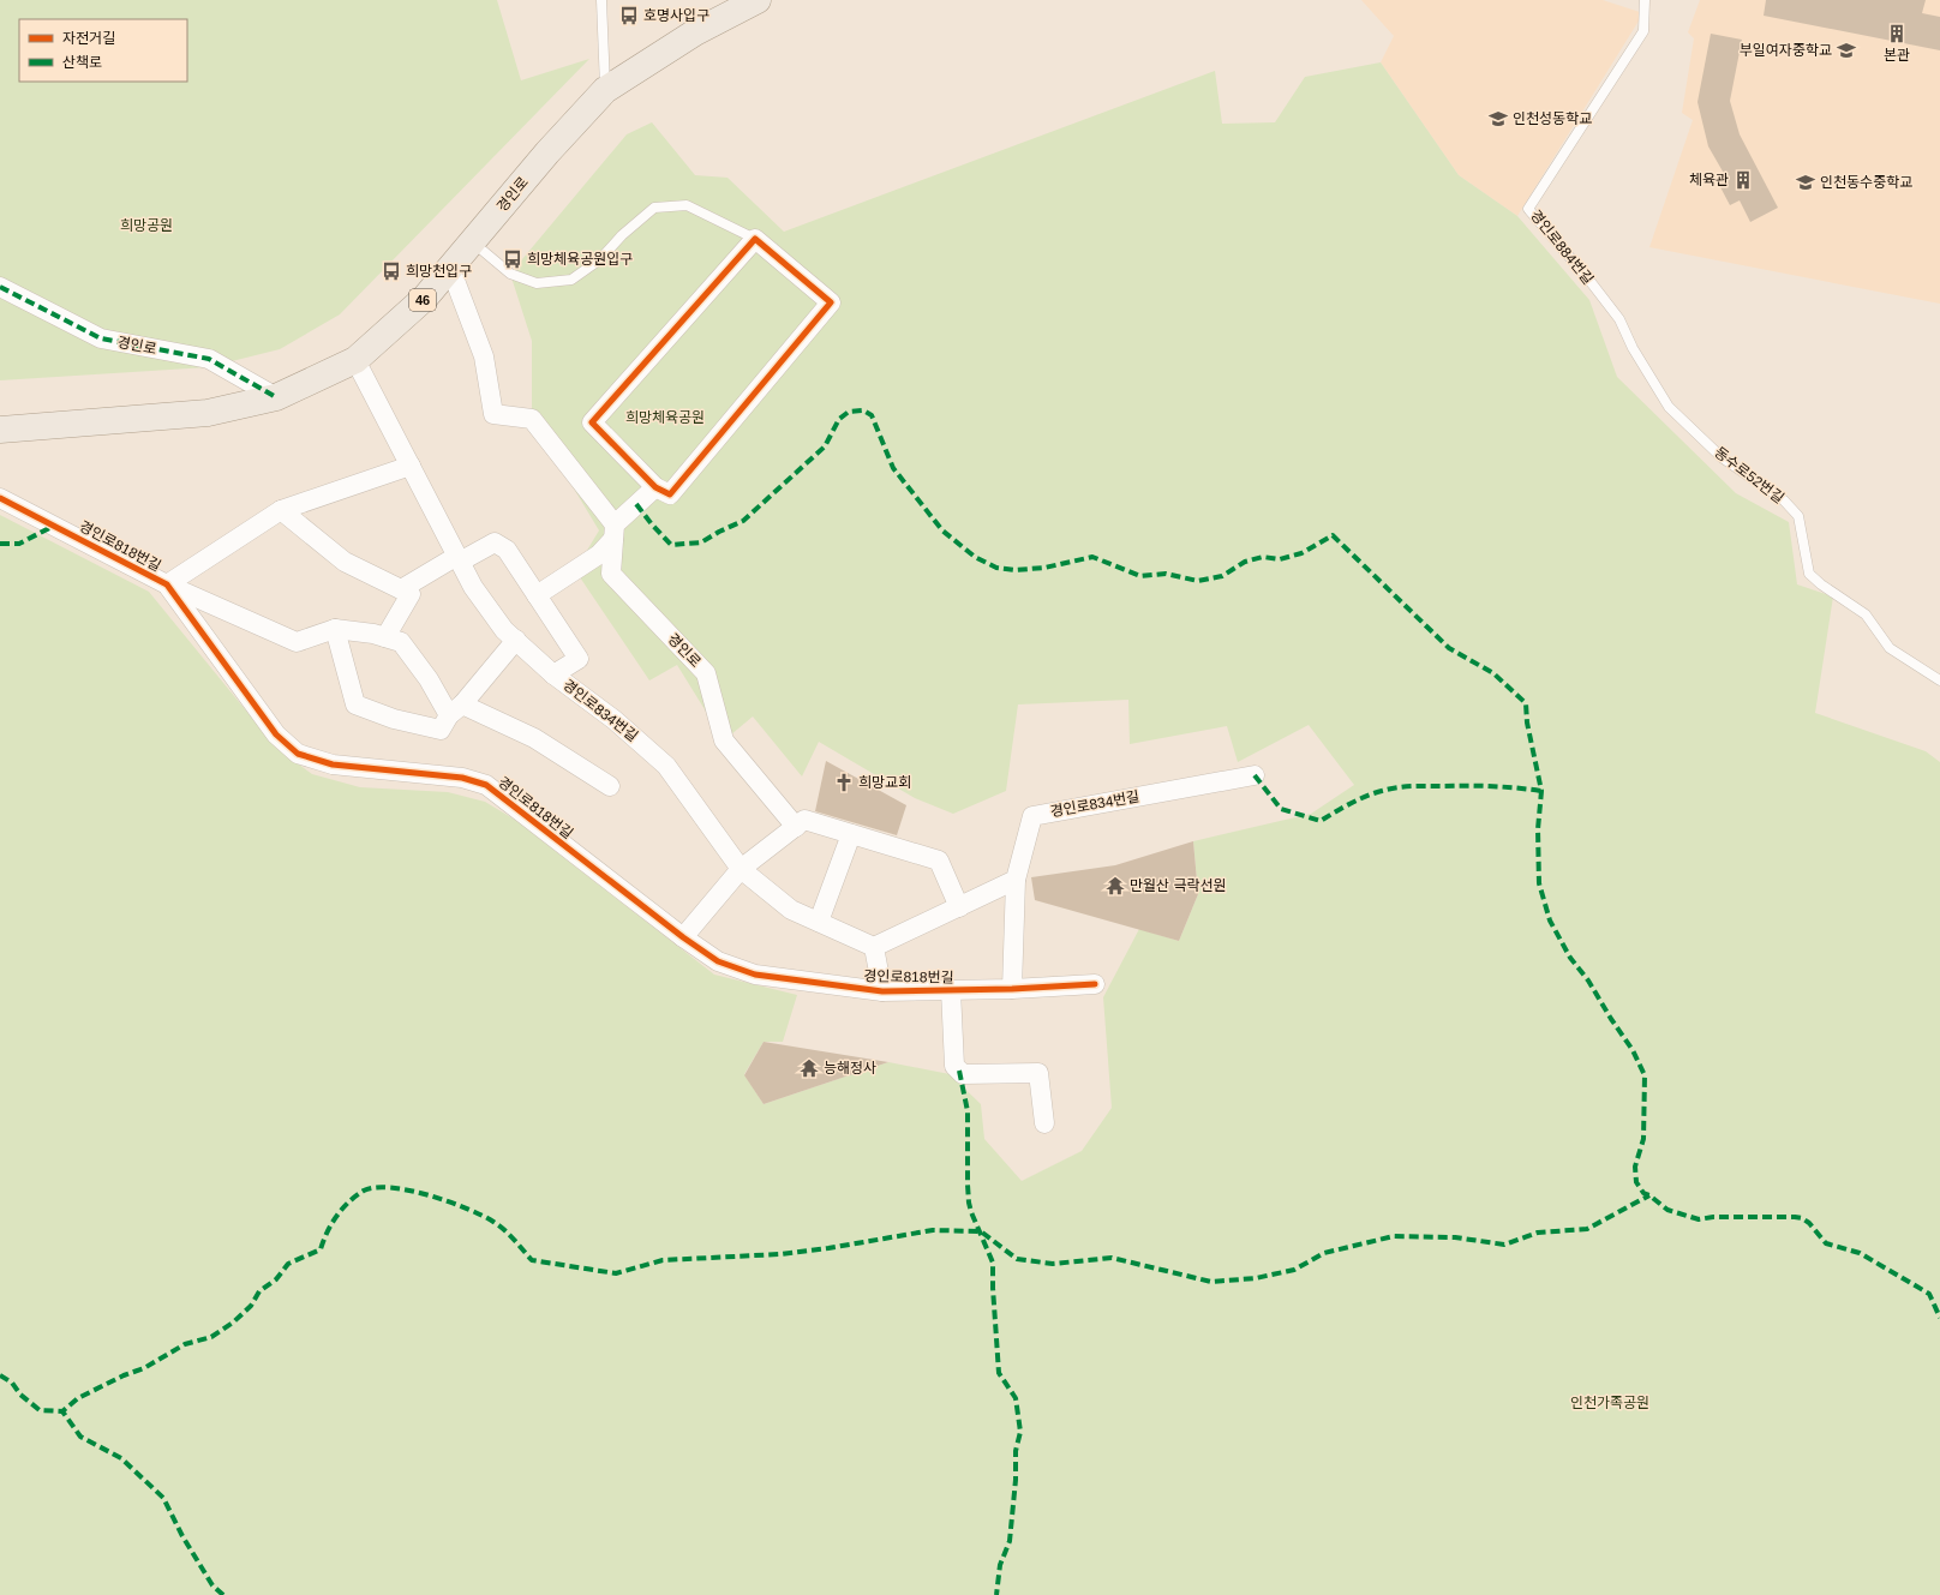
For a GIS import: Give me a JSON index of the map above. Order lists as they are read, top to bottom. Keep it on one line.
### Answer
{"streets":{"main road":["경인로","46"],"street":["경인로818번길","경인로834번길"],"lane":["경인로884번길","동수로52번길"]},"crossings":[["경인로","경인로834번길"],["경인로884번길","동수로52번길"]],"parks":["희망공원","희망체육공원","인천가족공원"],"places":{"bus stop":["호명사입구","희망체육공원입구","희망천입구"],"building":["본관","체육관"],"school or university":["부일여자중학교","인천성동학교","인천동수중학교"],"church":["희망교회"],"temple":["만월산 극락선원","능해정사"]},"legend":["자전거길","산책로"]}
